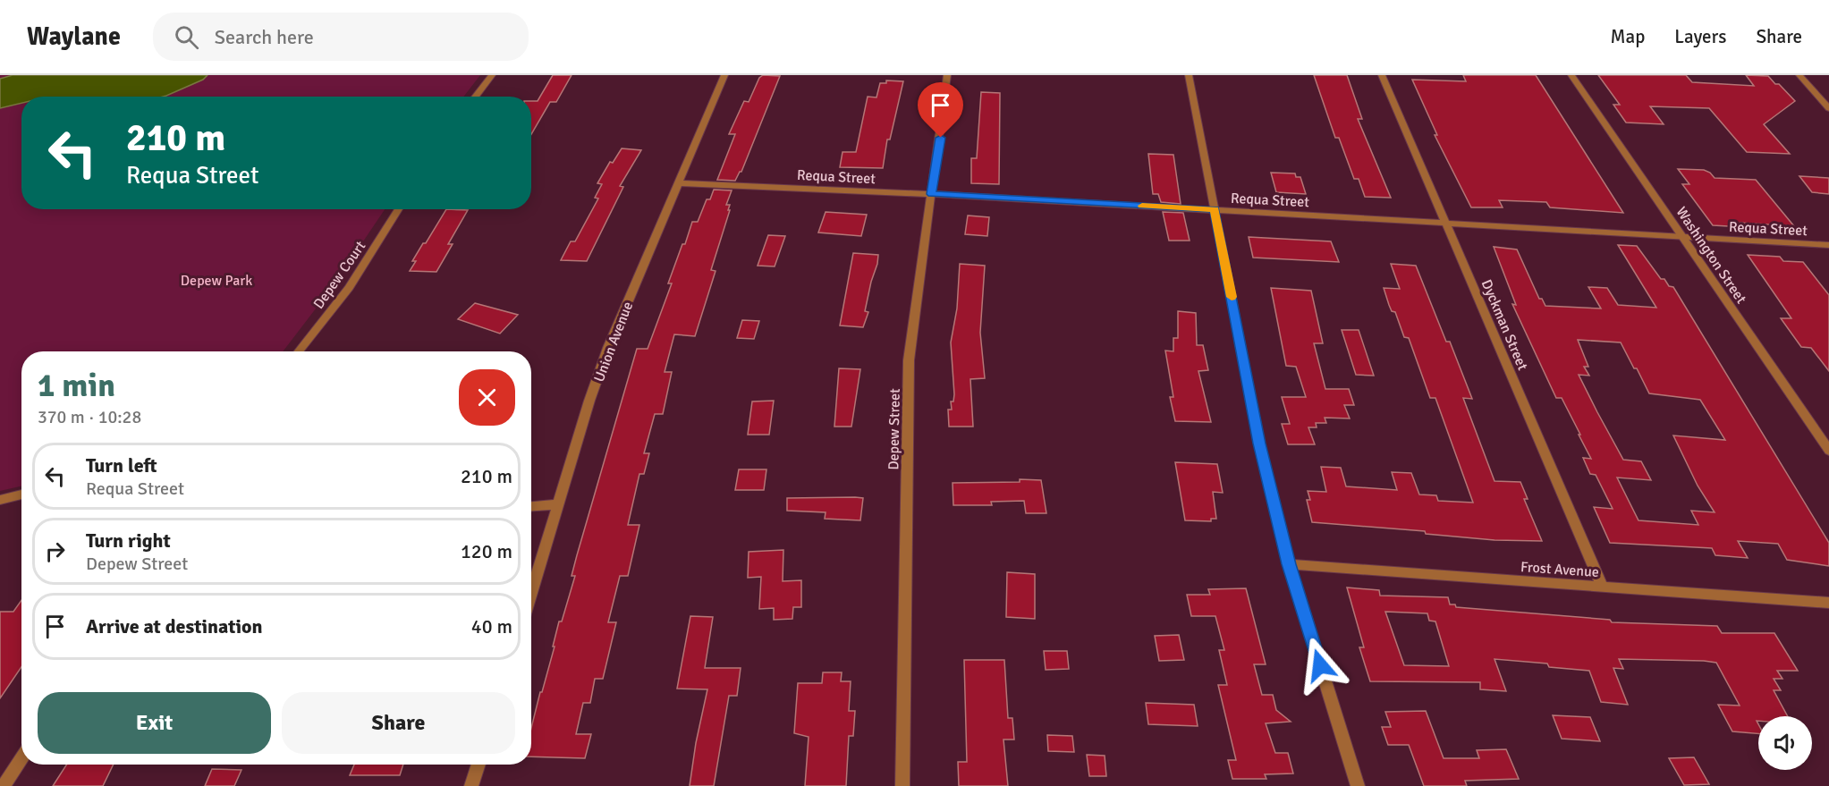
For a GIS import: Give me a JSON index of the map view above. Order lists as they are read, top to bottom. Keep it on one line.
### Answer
{"streets":{"street":["Requa Street","Washington Street","Depew Court","Dyckman Street","Union Avenue","Depew Street","Frost Avenue"]},"crossings":[["Requa Street","Washington Street"],["Requa Street","Dyckman Street"],["Requa Street","Union Avenue"],["Requa Street","Depew Street"],["Dyckman Street","Frost Avenue"]],"parks":["Depew Park"],"page":{"header":"Waylane","search":"Search here","nav":["Map","Layers","Share"],"turn":["210 m","Requa Street"],"heading":["1 min","370 m · 10:28"],"list":[{"name":"Turn left","note":"Requa Street","value":"210 m"},{"name":"Turn right","note":"Depew Street","value":"120 m"},{"name":"Arrive at destination","value":"40 m"}],"buttons":["Exit","Share"]}}
